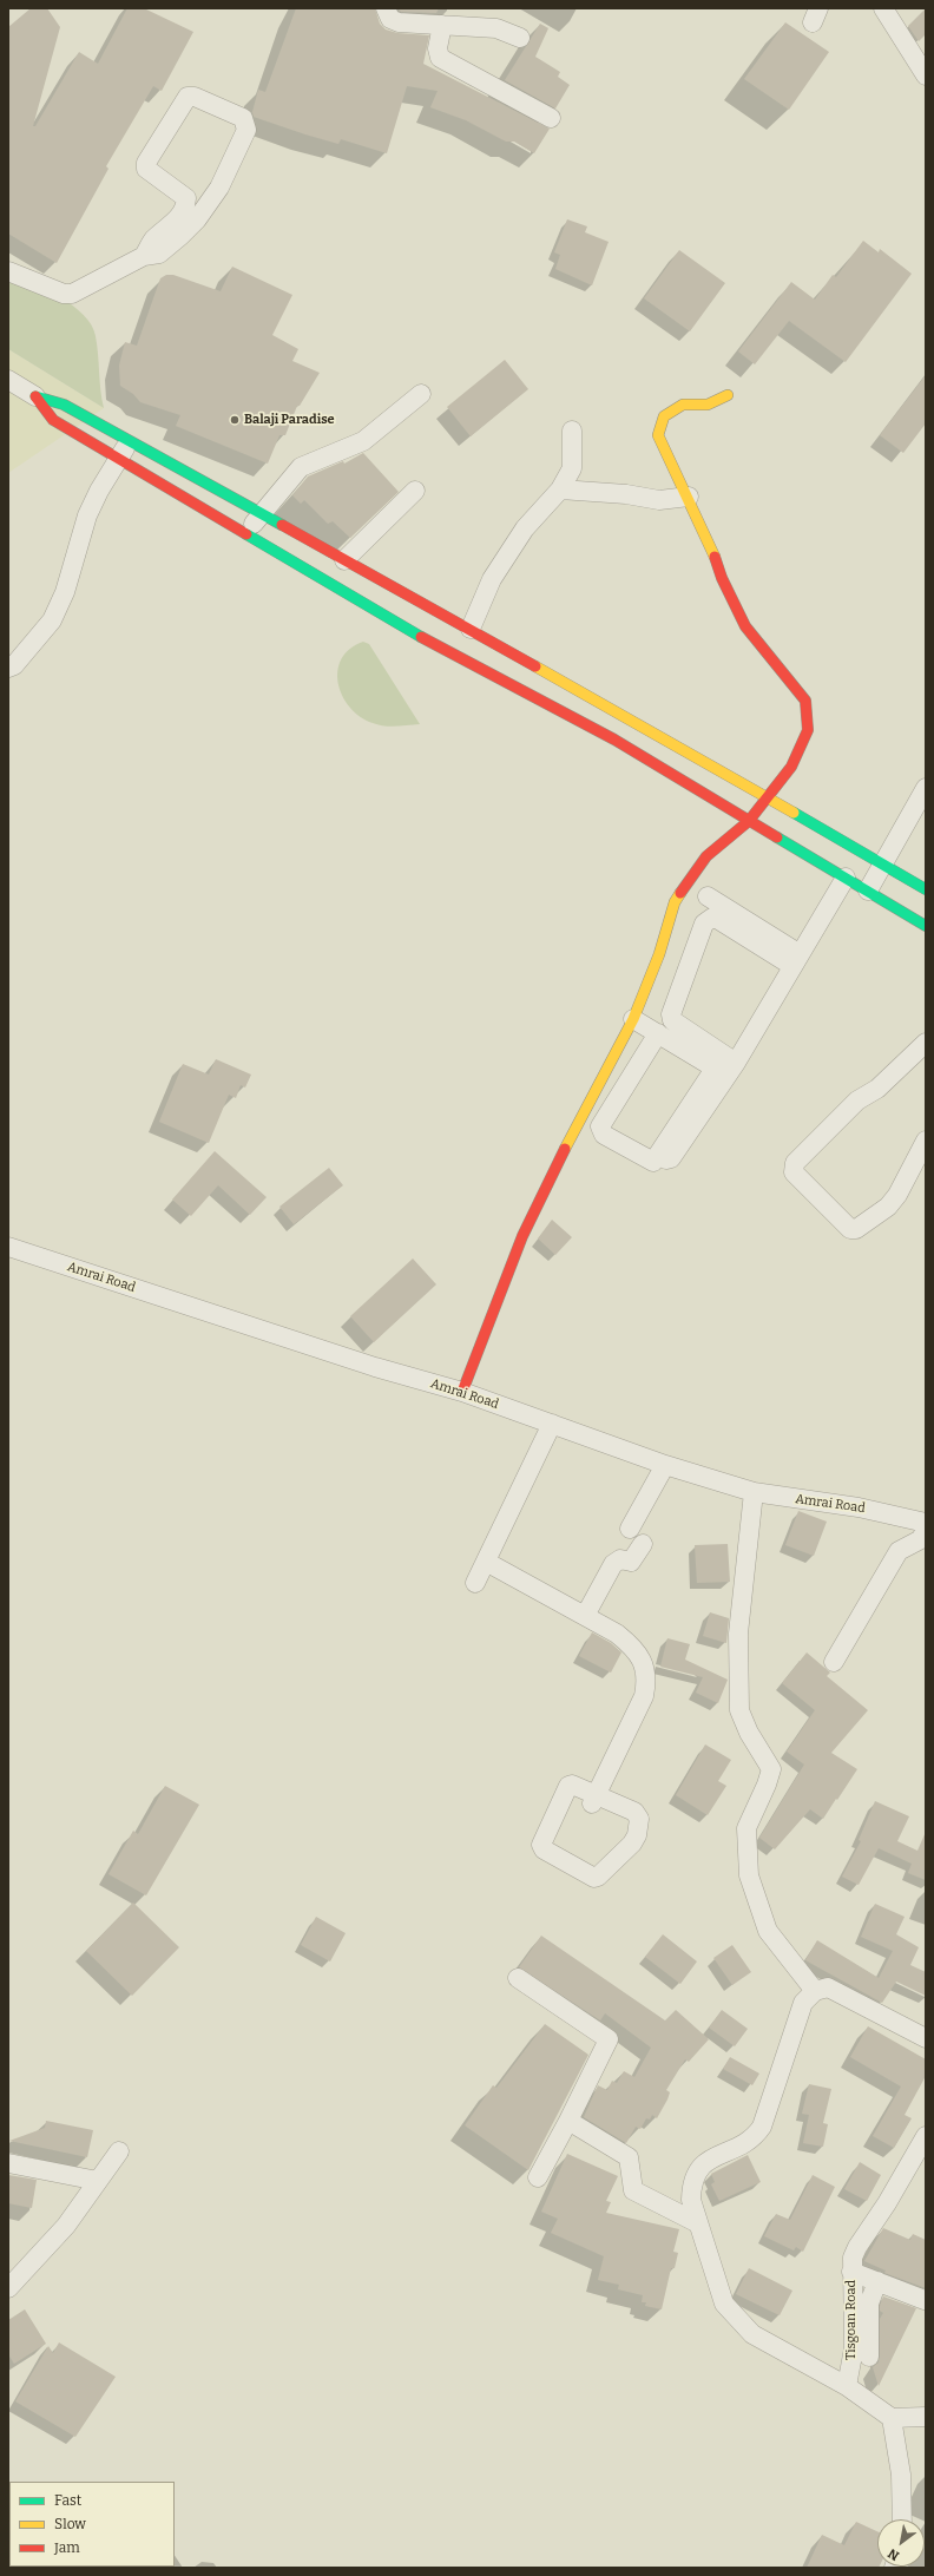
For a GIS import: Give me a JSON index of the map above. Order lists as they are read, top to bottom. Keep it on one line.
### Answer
{"streets":{"street":["Amrai Road","Tisgoan Road"]},"places":["Balaji Paradise"],"legend":["Fast","Slow","Jam"],"north":"bottom left"}
